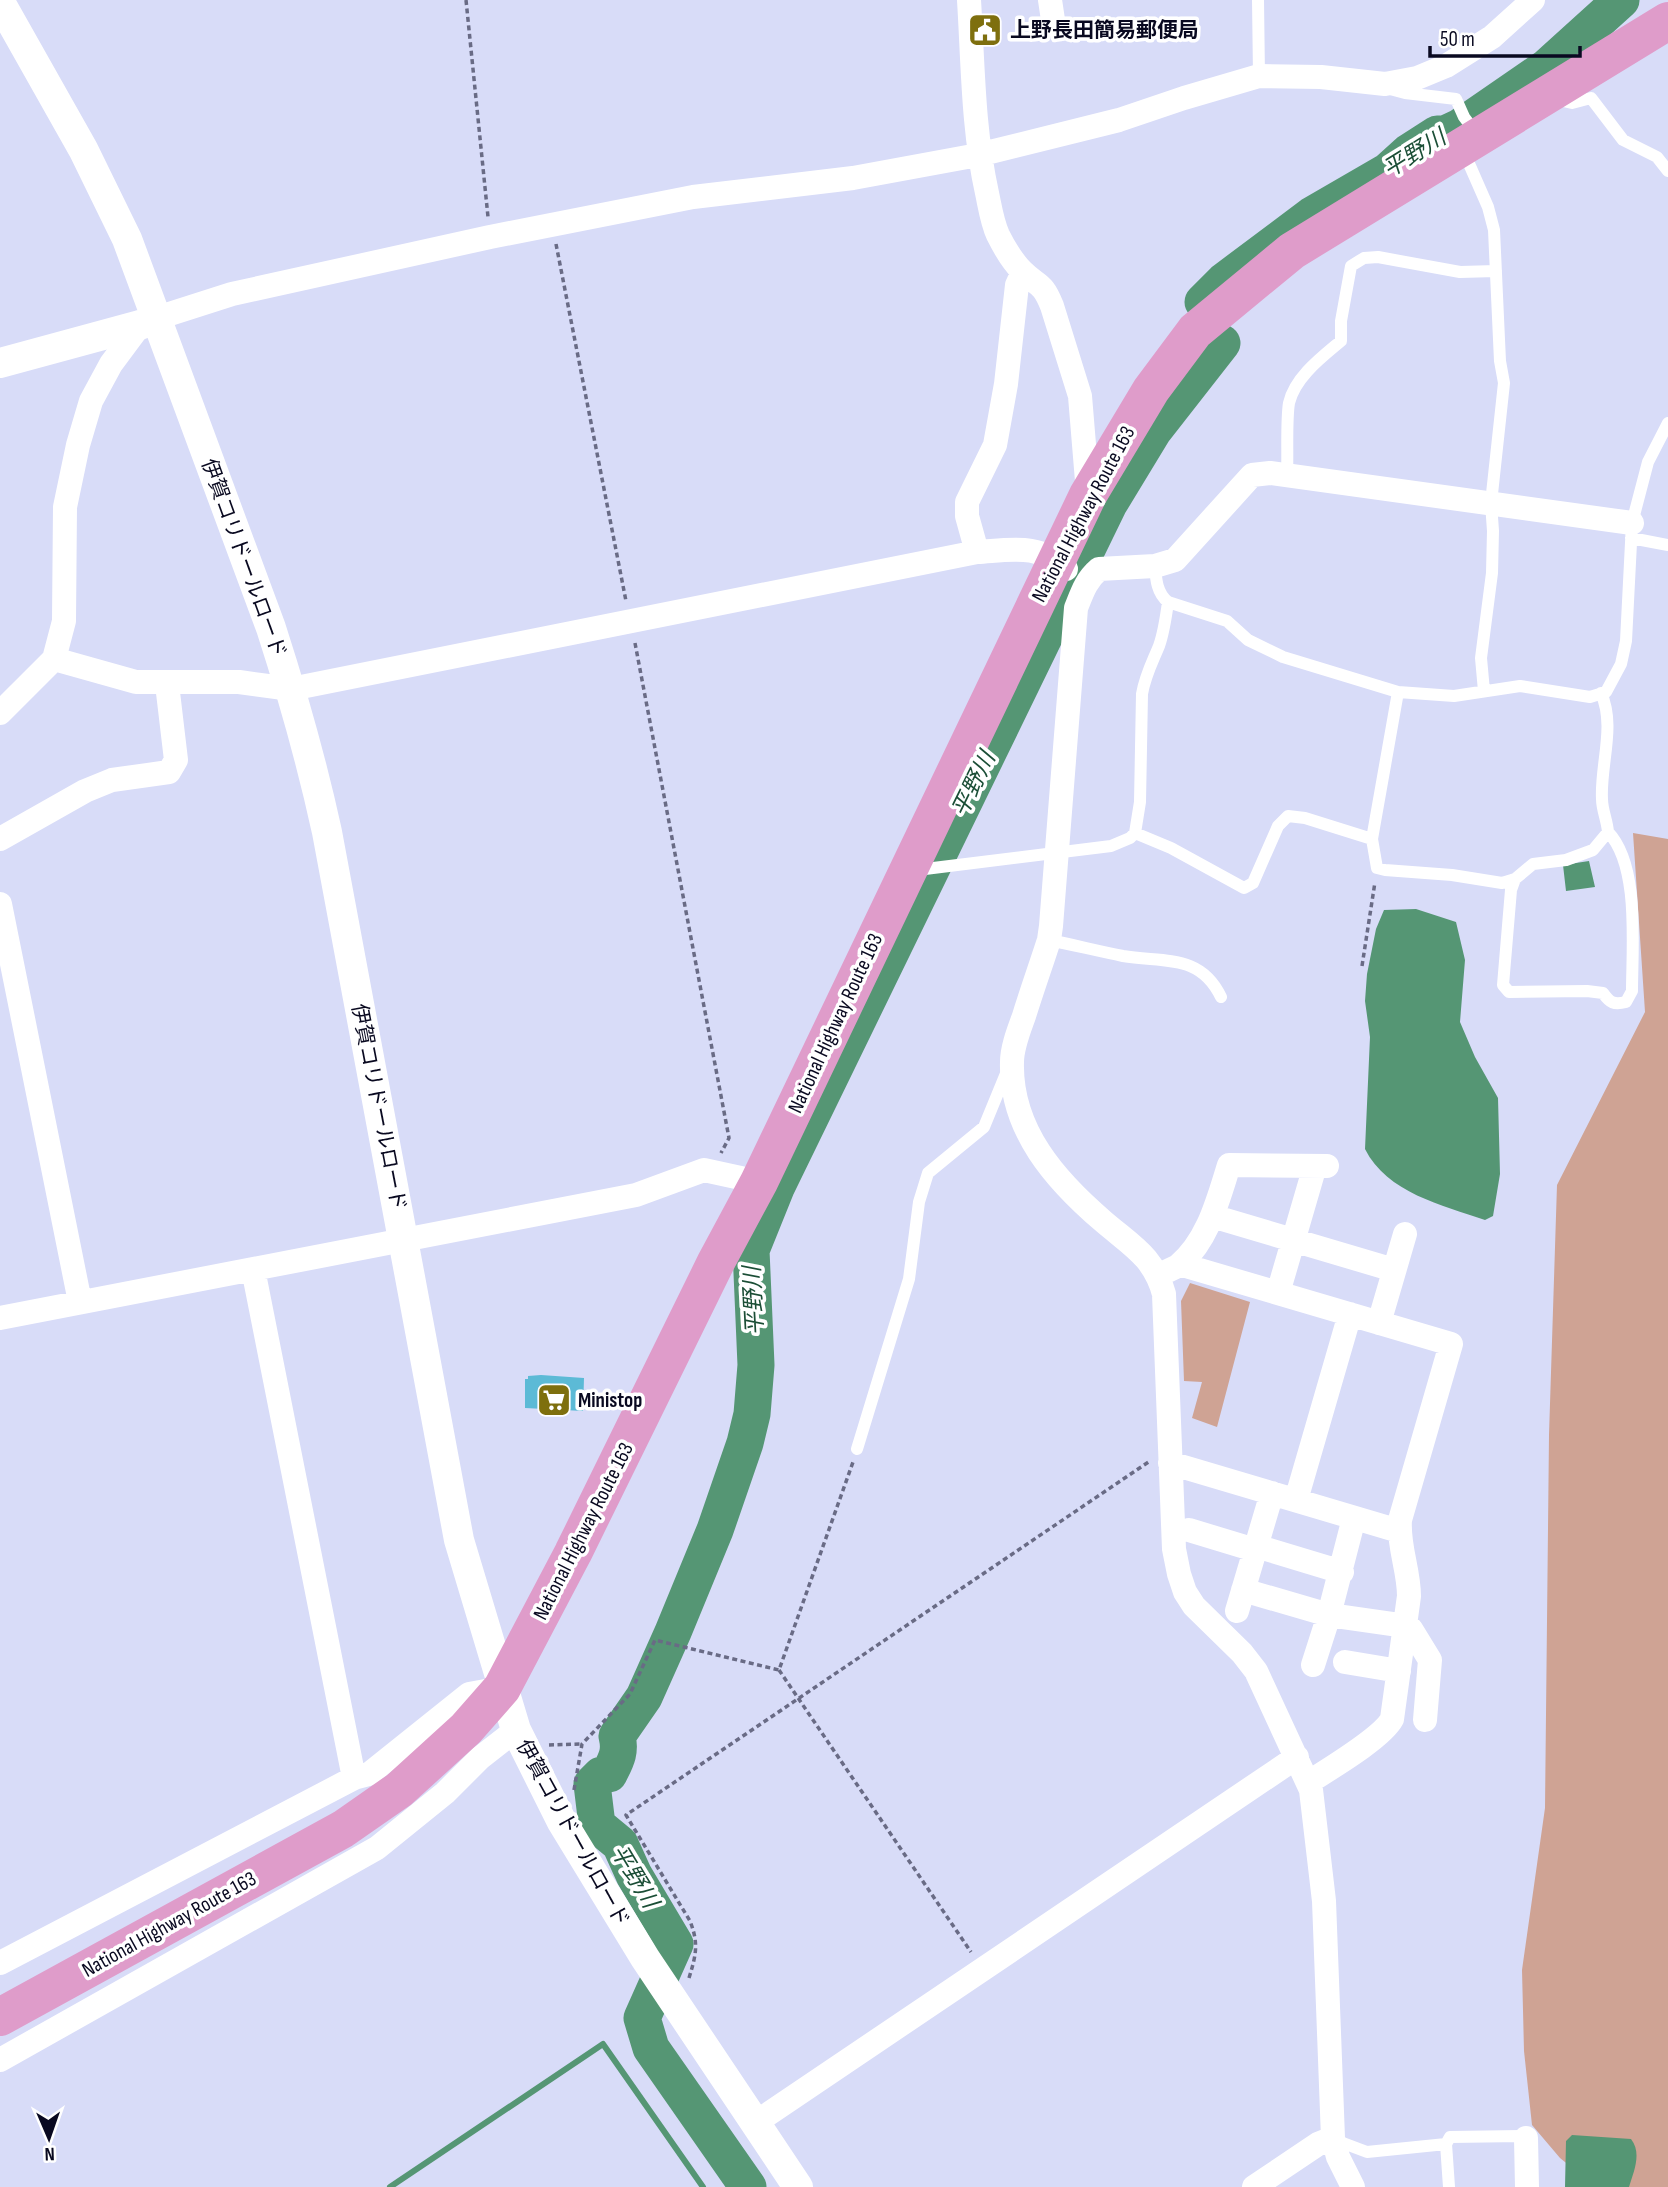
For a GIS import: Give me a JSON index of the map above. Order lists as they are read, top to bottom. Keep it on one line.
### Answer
{"streets":{"highway":["National Highway Route 163"],"street":["伊賀コリドールロード"]},"crossings":[["National Highway Route 163","伊賀コリドールロード"]],"water":["平野川"],"places":{"public building":["上野長田簡易郵便局"],"supermarket":["Ministop"]},"scale_bar":"50 m","north":"bottom"}
